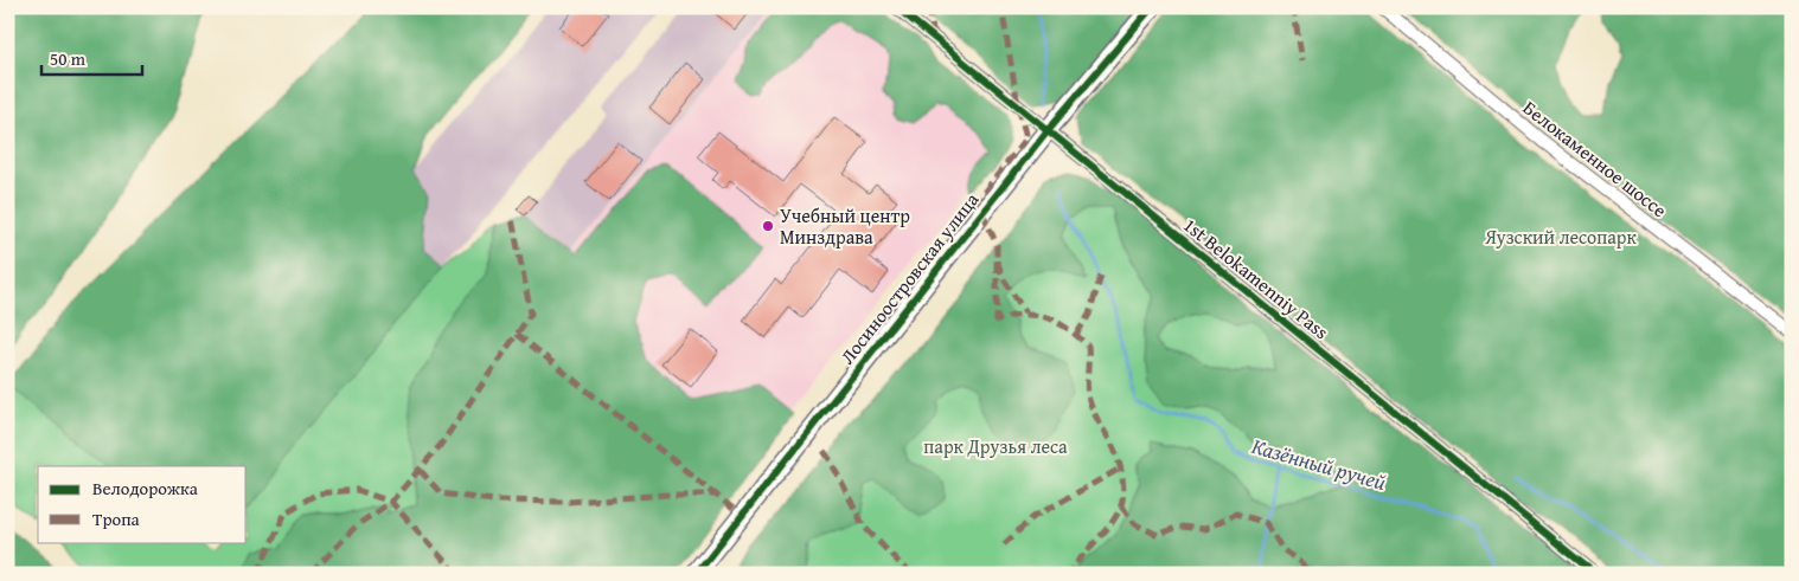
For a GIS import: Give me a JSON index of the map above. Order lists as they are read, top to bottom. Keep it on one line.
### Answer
{"streets":{"street":["Белокаменное шоссе","Лосиноостровская улица","1st Belokamenniy Pass"]},"crossings":[["Лосиноостровская улица","1st Belokamenniy Pass"]],"water":["Казённый ручей"],"parks":["Яузский лесопарк","парк Друзья леса"],"places":["Учебный центр Минздрава"],"legend":["Велодорожка","Тропа"],"scale_bar":"50 m"}
